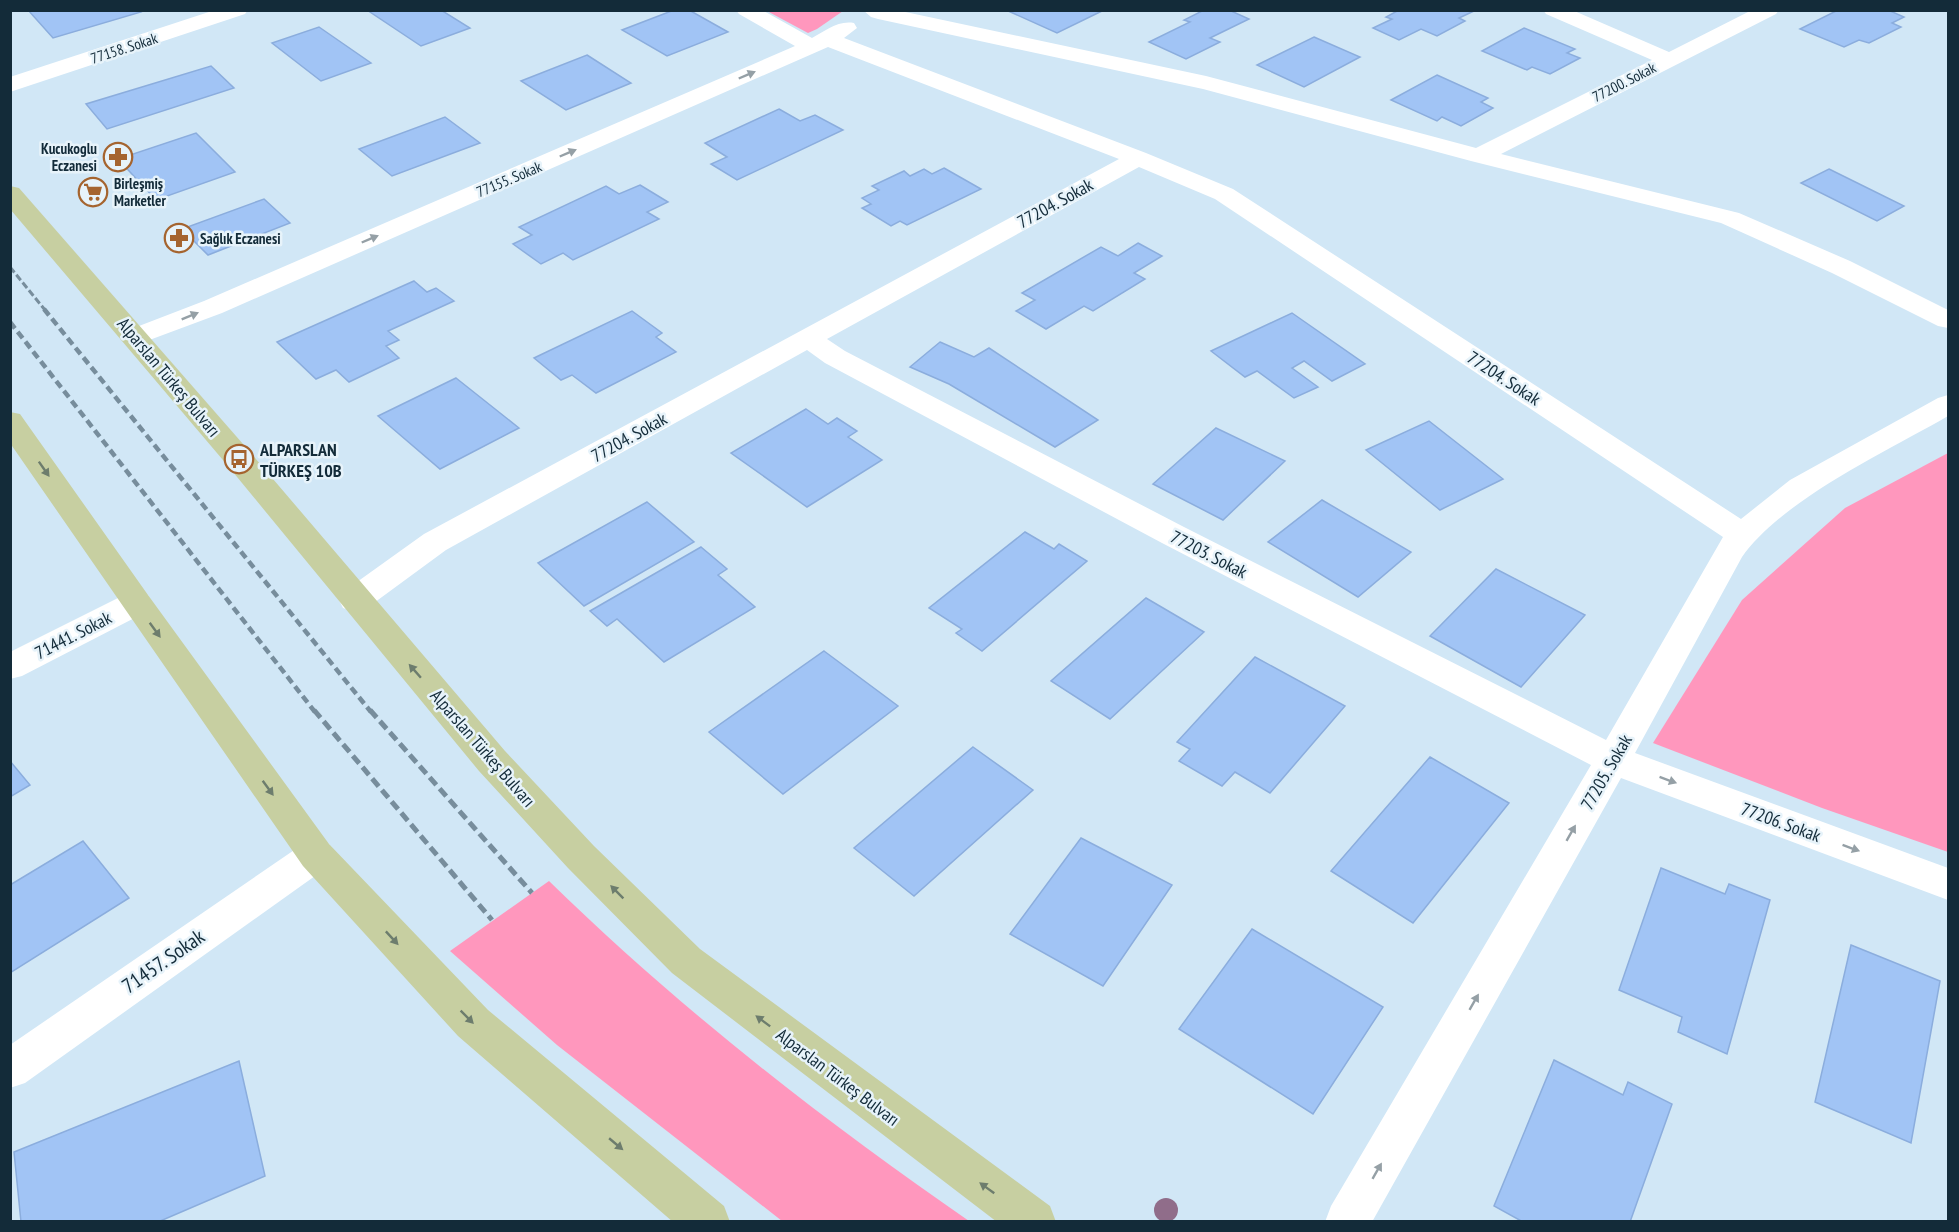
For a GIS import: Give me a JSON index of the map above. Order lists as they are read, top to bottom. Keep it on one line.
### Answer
{"streets":{"main road":["Alparslan Türkeş Bulvarı"],"street":["77158. Sokak","77200. Sokak","77155. Sokak","77204. Sokak","77203. Sokak","71441. Sokak","77205. Sokak","77206. Sokak","71457. Sokak"]},"crossings":[["77155. Sokak","Alparslan Türkeş Bulvarı"],["77204. Sokak","Alparslan Türkeş Bulvarı"],["77204. Sokak","77203. Sokak"],["77204. Sokak","77205. Sokak"],["77203. Sokak","77205. Sokak"],["77203. Sokak","77206. Sokak"],["77205. Sokak","77206. Sokak"]],"one_way":["77155. Sokak","77205. Sokak","77206. Sokak"],"places":{"pharmacy":["Kucukoglu Eczanesi","Sağlık Eczanesi"],"supermarket":["Birleşmiş Marketler"],"bus stop":["ALPARSLAN TÜRKEŞ 10B"]}}
